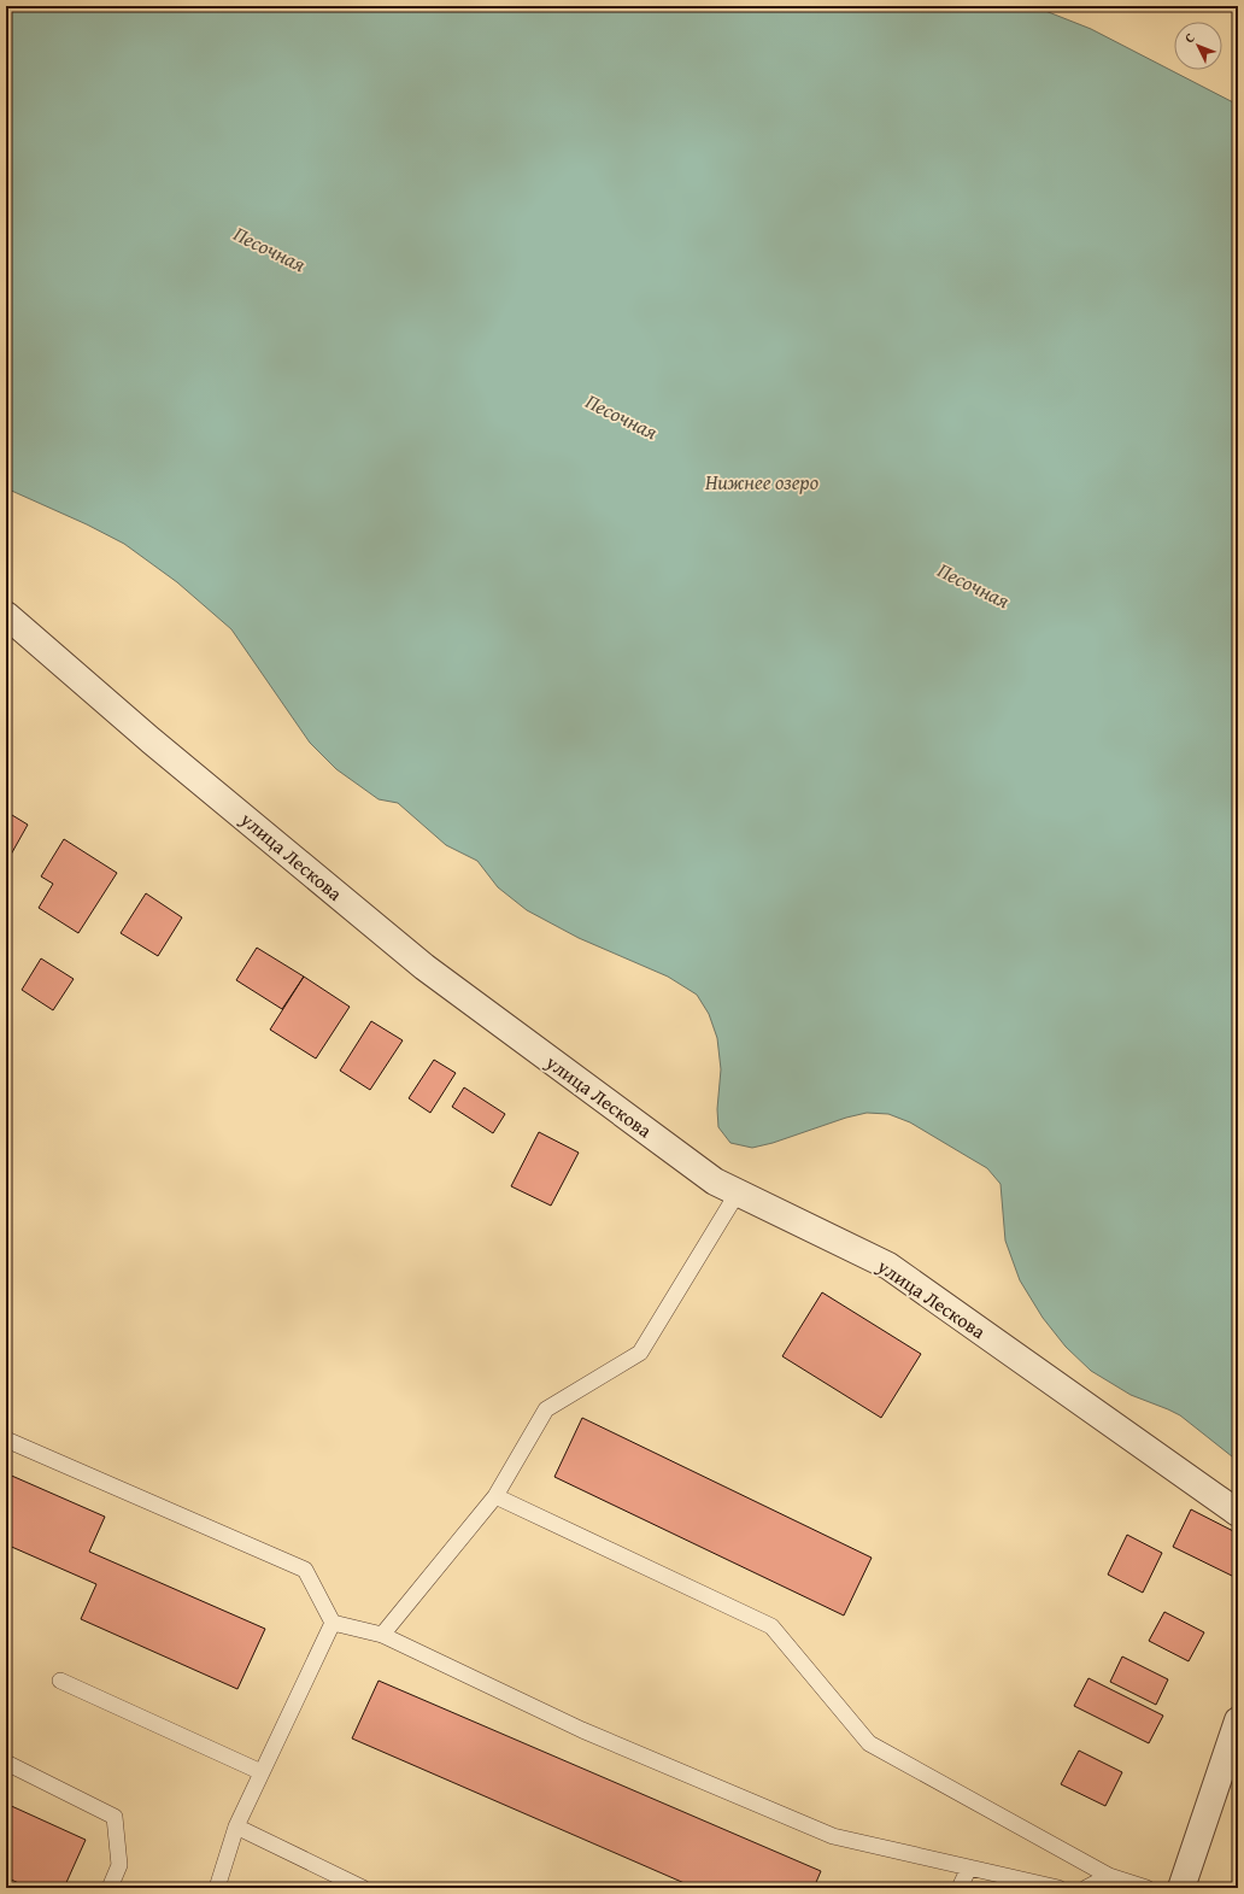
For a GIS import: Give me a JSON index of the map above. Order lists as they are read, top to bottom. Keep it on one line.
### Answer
{"streets":{"street":["улица Лескова"]},"water":["Песочная","Нижнее озеро"],"north":"top left"}
